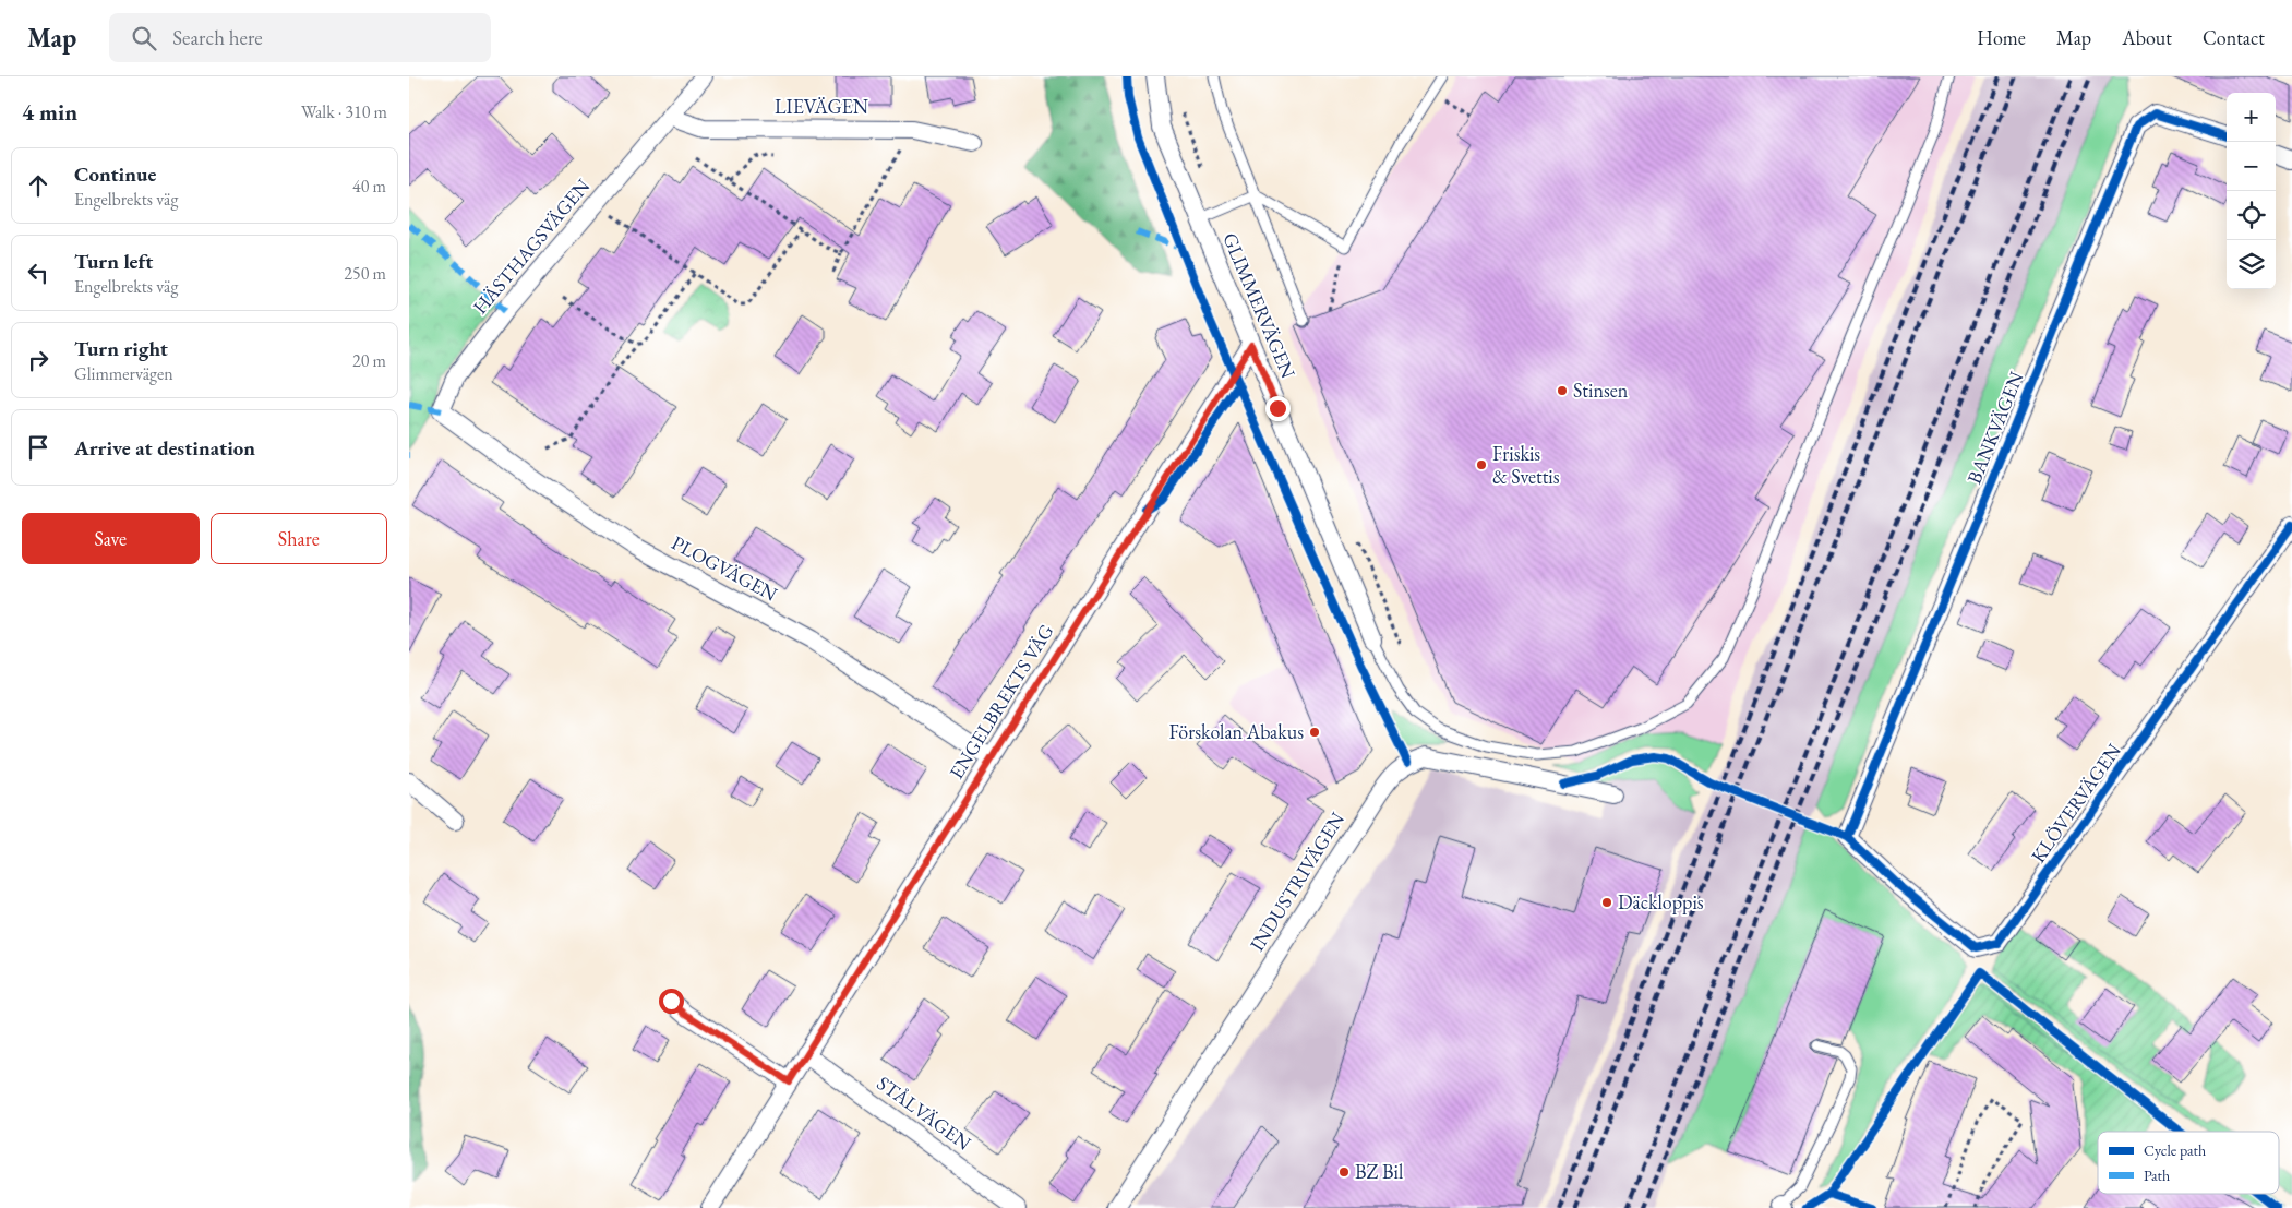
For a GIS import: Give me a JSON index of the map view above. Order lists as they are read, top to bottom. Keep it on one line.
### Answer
{"streets":{"street":["LIEVÄGEN","HÄSTHAGSVÄGEN","GLIMMERVÄGEN","BANKVÄGEN","PLOGVÄGEN","ENGELBREKTS VÄG","KLÖVERVÄGEN","INDUSTRIVÄGEN","STÅLVÄGEN"]},"crossings":[["LIEVÄGEN","HÄSTHAGSVÄGEN"],["HÄSTHAGSVÄGEN","PLOGVÄGEN"],["GLIMMERVÄGEN","ENGELBREKTS VÄG"],["BANKVÄGEN","KLÖVERVÄGEN"],["PLOGVÄGEN","ENGELBREKTS VÄG"],["ENGELBREKTS VÄG","STÅLVÄGEN"]],"places":["Stinsen","Friskis & Svettis","Förskolan Abakus","Däckloppis","BZ Bil"],"legend":["Cycle path","Path"],"page":{"header":"Map","search":"Search here","nav":["Home","Map","About","Contact"],"heading":["4 min","Walk · 310 m"],"map_buttons":["+","−"],"list":[["Continue","Engelbrekts väg","40 m"],["Turn left","Engelbrekts väg","250 m"],["Turn right","Glimmervägen","20 m"],"Arrive at destination"],"buttons":["Save","Share"]}}
